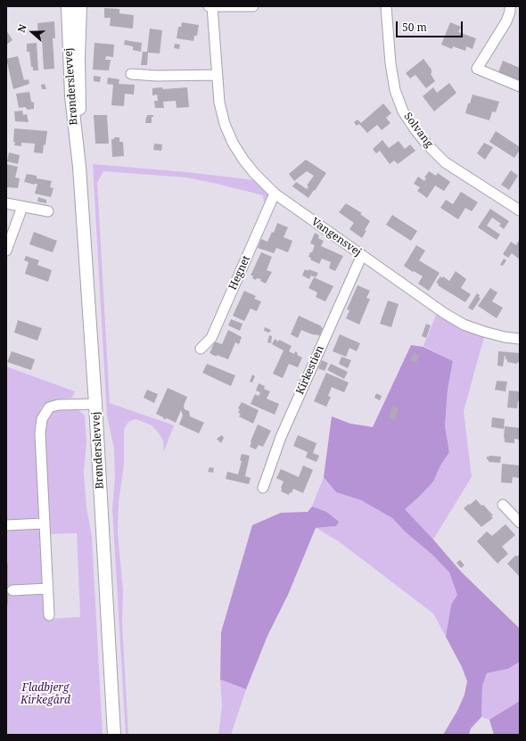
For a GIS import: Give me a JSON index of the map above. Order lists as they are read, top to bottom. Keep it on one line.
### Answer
{"streets":{"main road":["Brønderslevvej"],"street":["Solvang","Vangensvej","Hegnet","Kirkestien"]},"crossings":[["Vangensvej","Hegnet"],["Vangensvej","Kirkestien"]],"parks":["Fladbjerg Kirkegård"],"scale_bar":"50 m","north":"left"}
